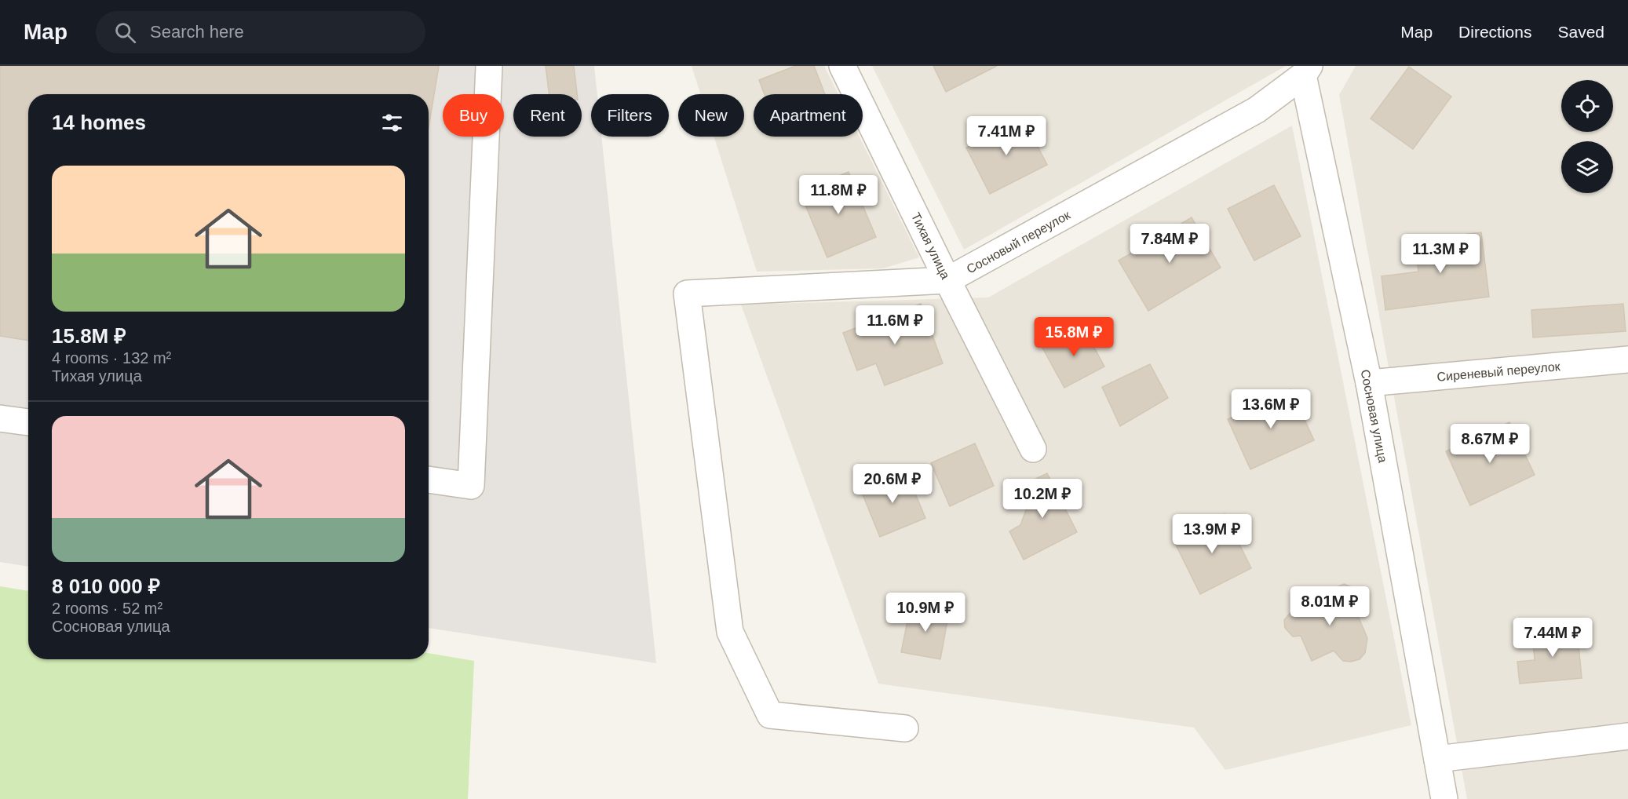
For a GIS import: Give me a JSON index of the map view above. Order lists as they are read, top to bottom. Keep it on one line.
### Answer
{"streets":{"street":["Сосновый переулок","Тихая улица","Сиреневый переулок","Сосновая улица"]},"crossings":[["Сосновый переулок","Тихая улица"],["Сосновый переулок","Сосновая улица"],["Сиреневый переулок","Сосновая улица"]],"page":{"header":"Map","search":"Search here","nav":["Map","Directions","Saved"],"chip":["Buy","Rent","Filters","New","Apartment"],"heading":"14 homes","price":["7.41M ₽","11.8M ₽","7.84M ₽","11.3M ₽","11.6M ₽","15.8M ₽","13.6M ₽","8.67M ₽","20.6M ₽","10.2M ₽","13.9M ₽","8.01M ₽","10.9M ₽","7.44M ₽"],"list":[{"name":"15.8M ₽","note":"4 rooms · 132 m² · Тихая улица"},{"name":"8 010 000 ₽","note":"2 rooms · 52 m² · Сосновая улица"}]}}
